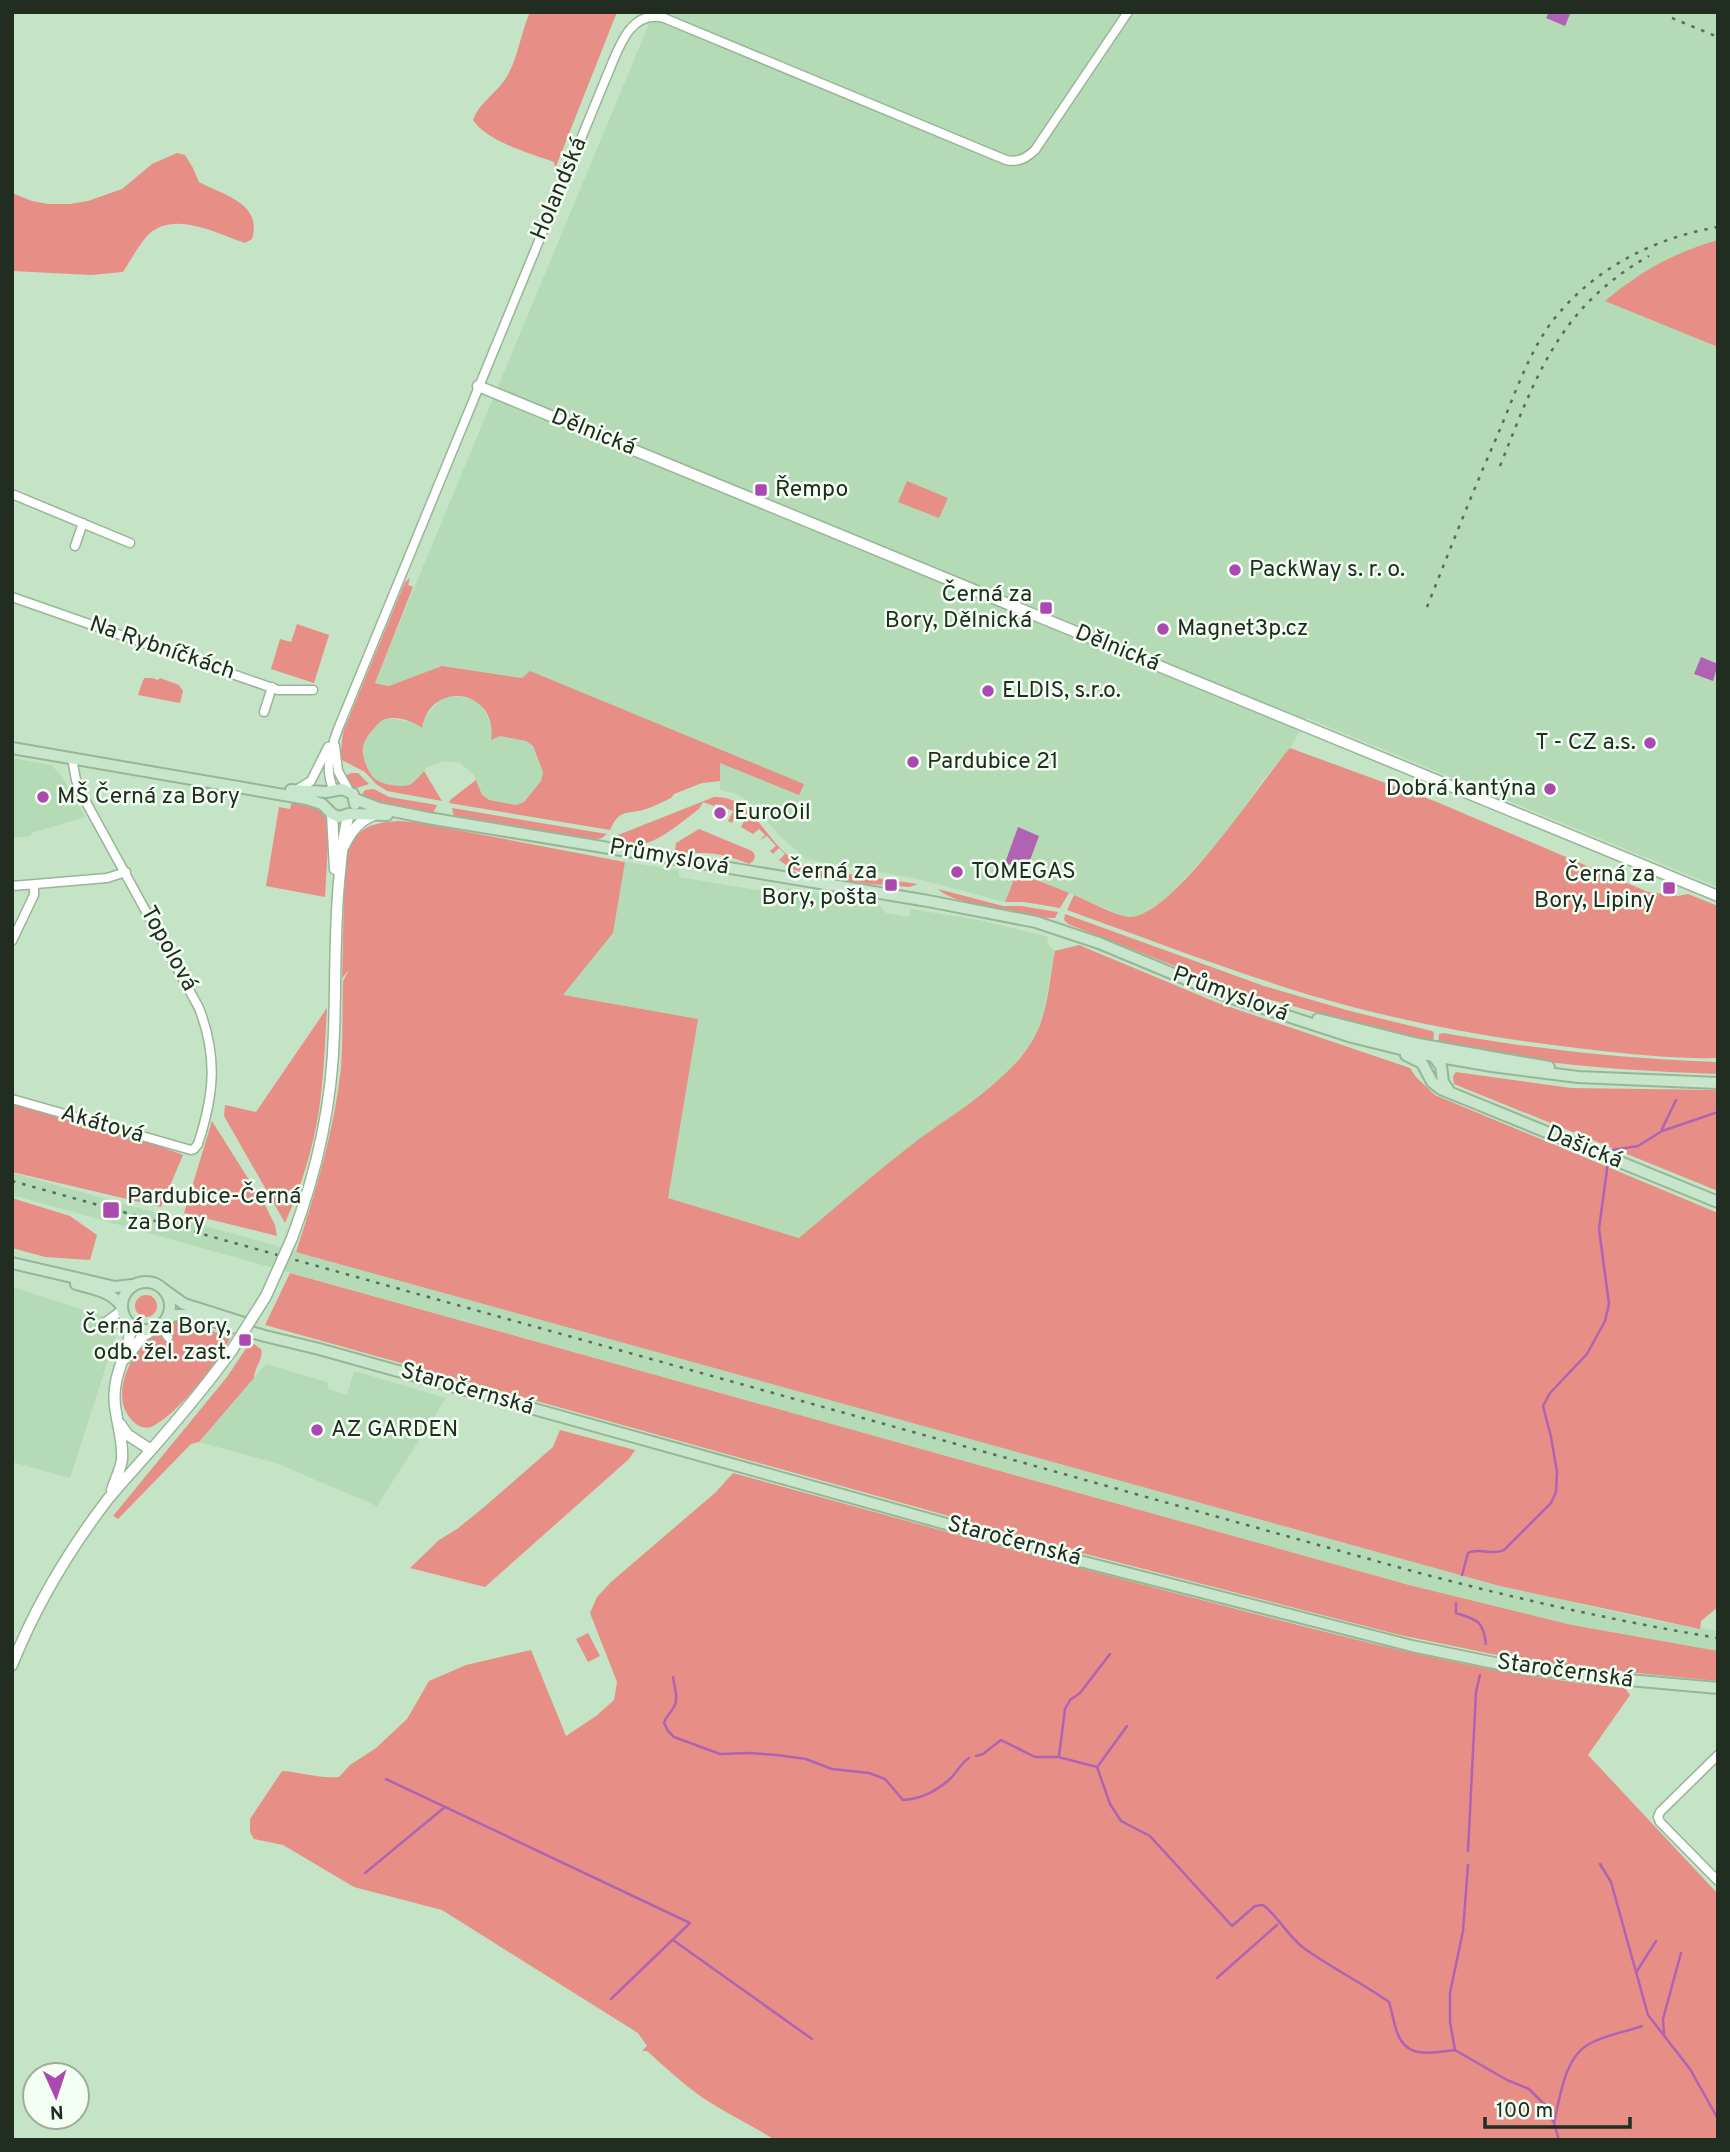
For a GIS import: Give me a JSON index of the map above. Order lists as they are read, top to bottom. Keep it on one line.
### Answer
{"streets":{"main road":["Průmyslová","Dašická","Staročernská"],"street":["Holandská","Dělnická","Na Rybníčkách","Topolová","Akátová"]},"crossings":[["Holandská","Dělnická"],["Holandská","Průmyslová"],["Průmyslová","Dašická"],["Topolová","Akátová"]],"places":{"transit":["Řempo","Černá za Bory, Dělnická","Černá za Bory, pošta","Černá za Bory, Lipiny","Pardubice-Černá za Bory","Černá za Bory, odb. žel. zast."],"other":["PackWay s. r. o.","Magnet3p.cz","ELDIS, s.r.o.","T - CZ a.s.","Pardubice 21","Dobrá kantýna","MŠ Černá za Bory","EuroOil","TOMEGAS","AZ GARDEN"]},"scale_bar":"100 m","north":"bottom"}
